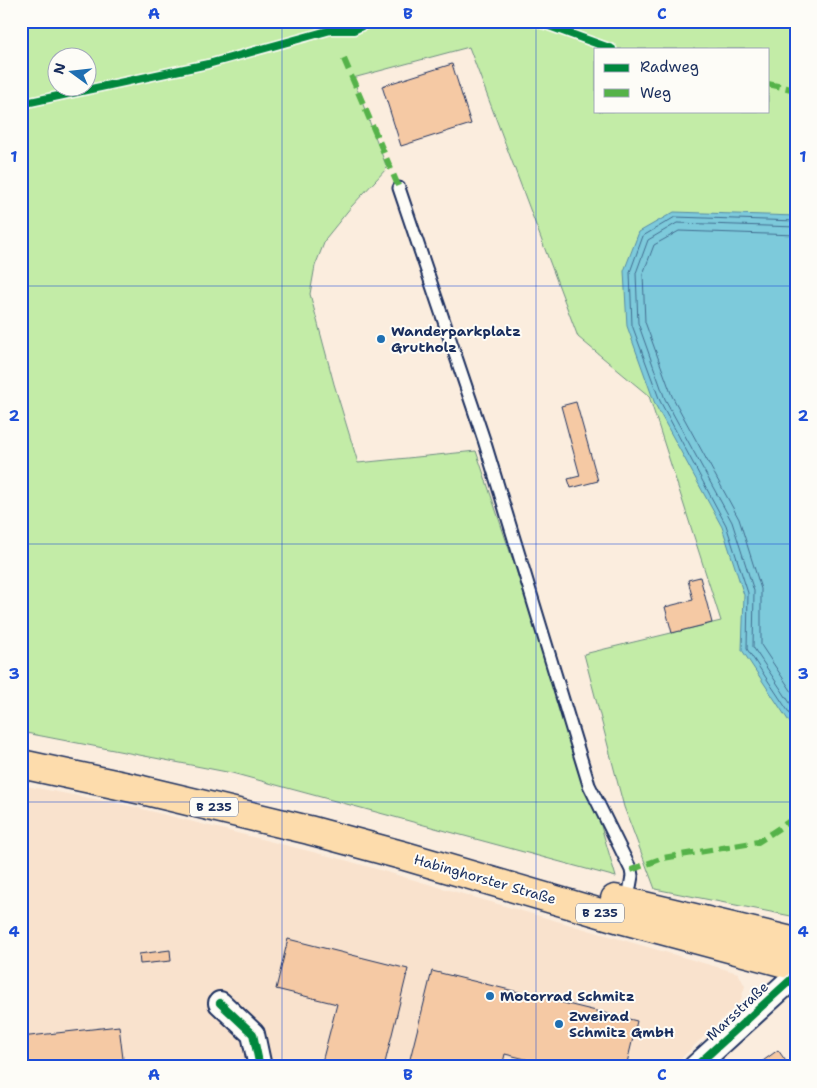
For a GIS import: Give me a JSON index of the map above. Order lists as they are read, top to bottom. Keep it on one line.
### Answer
{"streets":{"main road":["B 235","Habinghorster Straße"],"street":["Marsstraße"]},"places":["Wanderparkplatz Grutholz","Motorrad Schmitz","Zweirad Schmitz GmbH"],"legend":["Radweg","Weg"],"north":"left","grid":{"columns":["A","B","C"],"rows":["1","2","3","4"]}}
